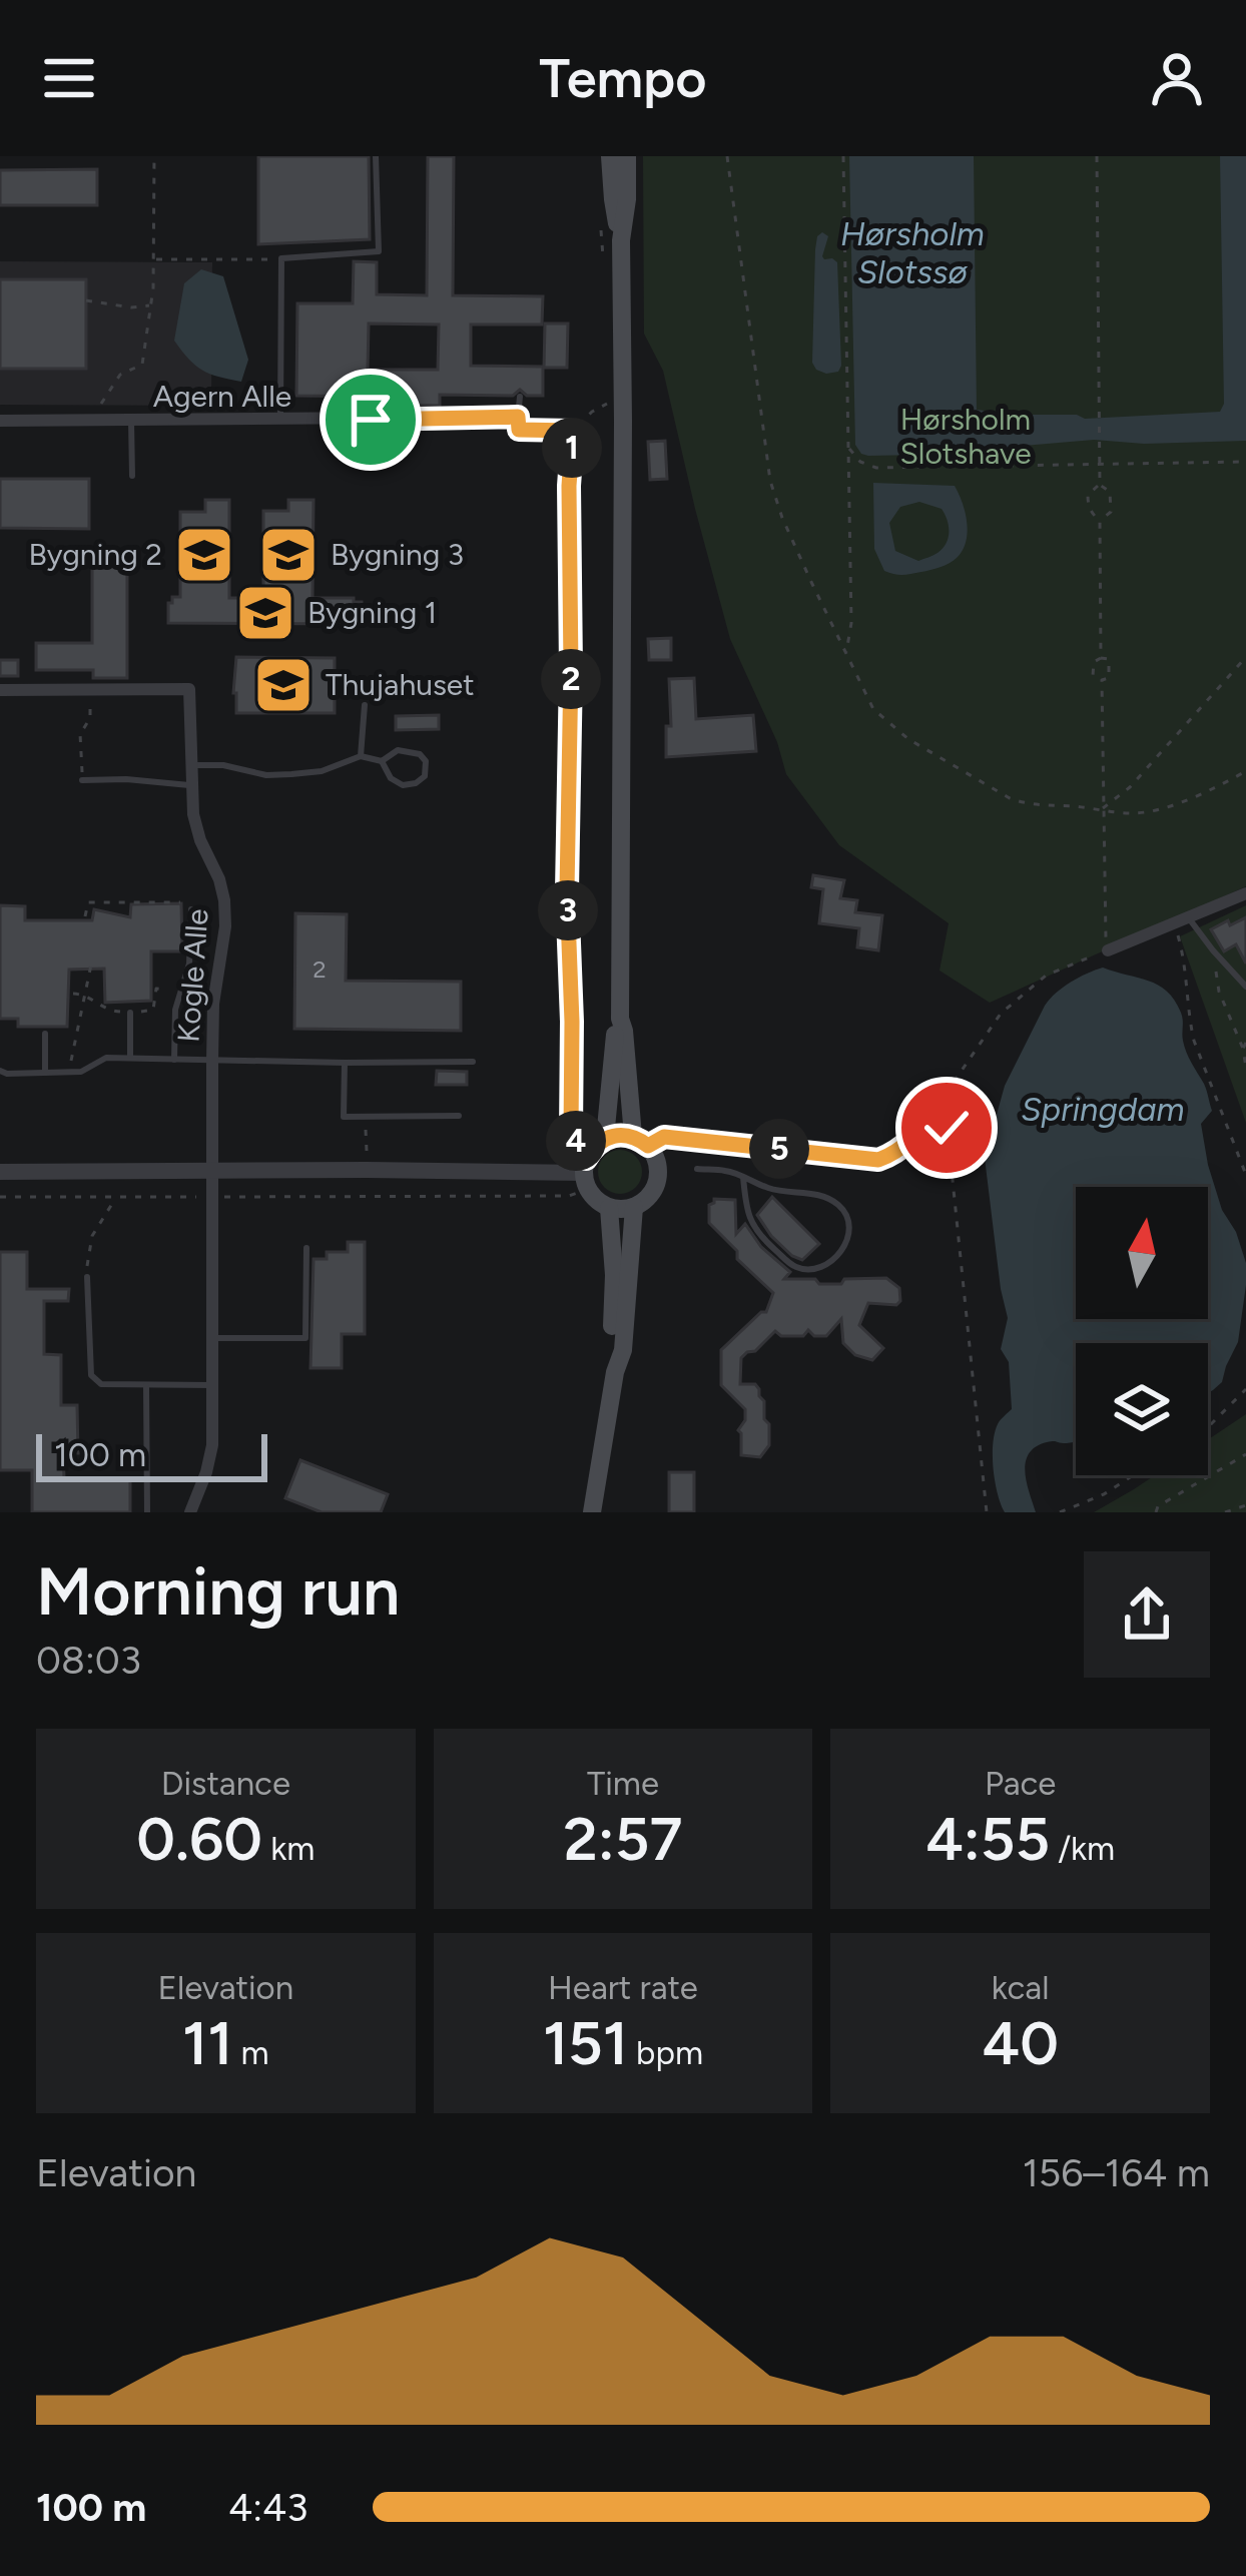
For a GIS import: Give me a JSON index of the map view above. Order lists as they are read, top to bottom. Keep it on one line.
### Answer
{"streets":{"street":["Agern Alle","Kogle Alle"]},"water":["Hørsholm Slotssø","Springdam"],"parks":["Hørsholm Slotshave"],"places":{"school or university":["Bygning 2","Bygning 3","Bygning 1","Thujahuset"]},"house_numbers":["2"],"scale_bar":"100 m","north":"top","page":{"header":"Tempo","pins":["1","2","3","4","5"],"scale":"100 m","heading":["Morning run","08:03"],"stats":[["Distance","0.60 km"],["Time","2:57"],["Pace","4:55 /km"],["Elevation","11 m"],["Heart rate","151 bpm"],["kcal","40"]],"chart":["Elevation","156–164 m"],"list":[{"name":"100 m","note":"4:43"}]}}
